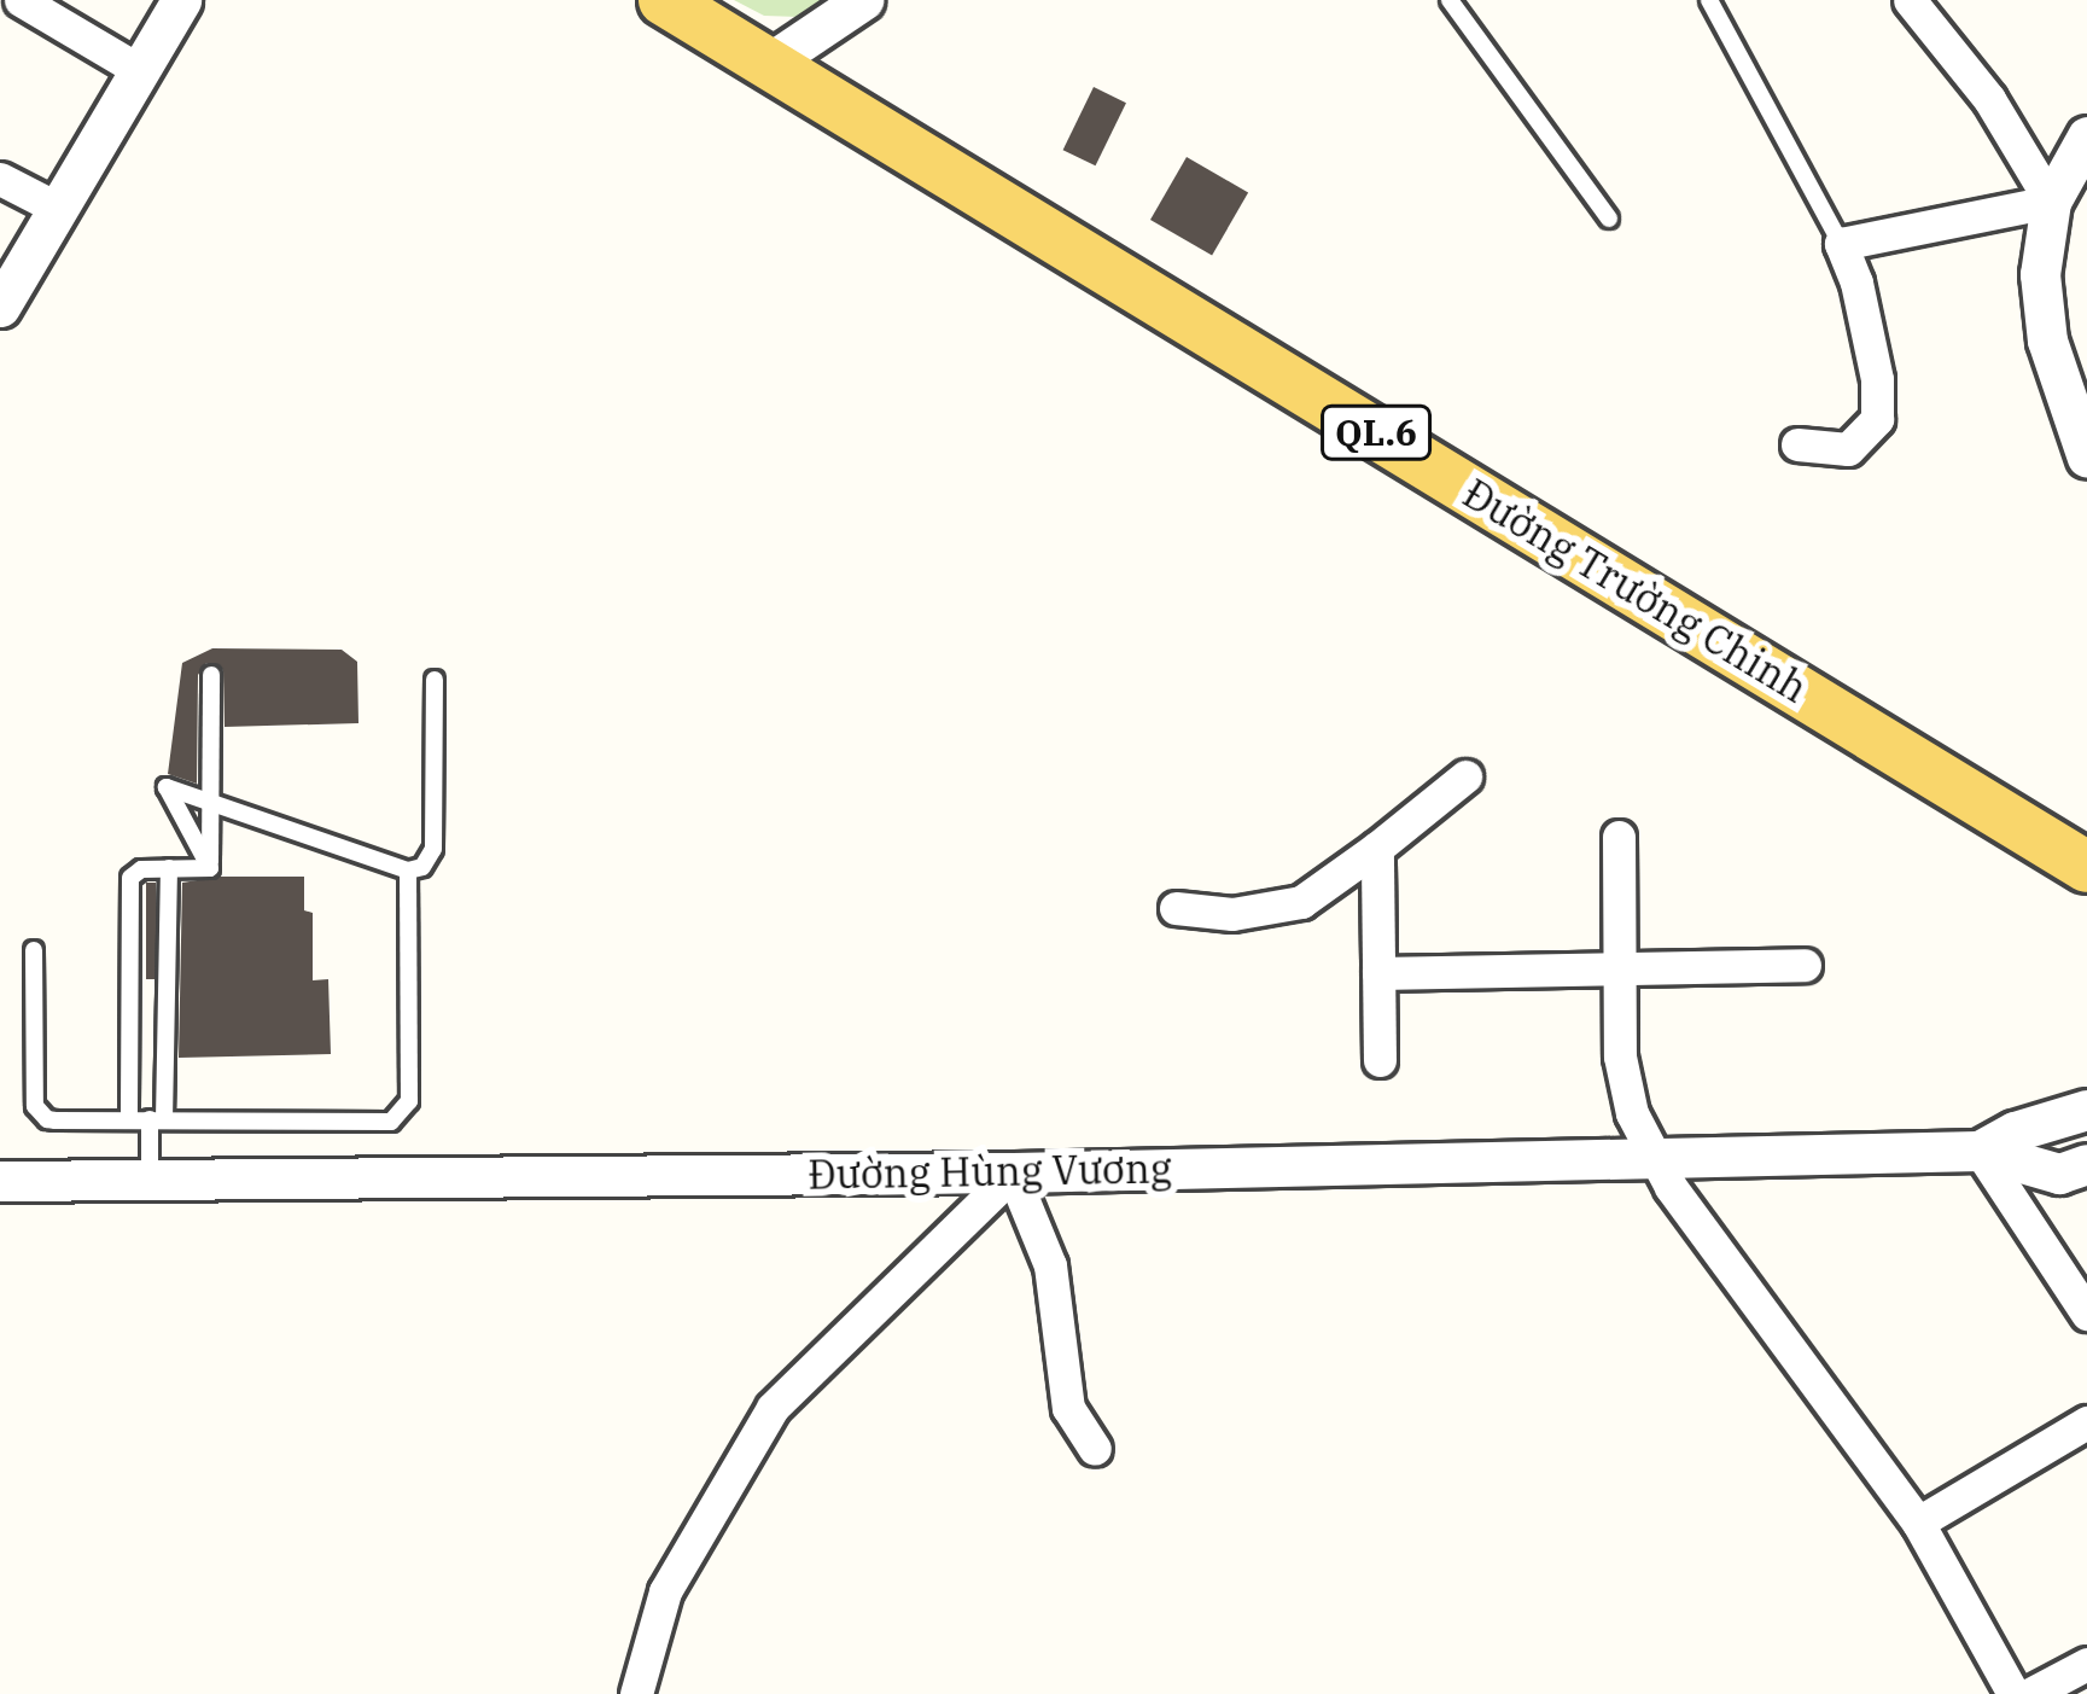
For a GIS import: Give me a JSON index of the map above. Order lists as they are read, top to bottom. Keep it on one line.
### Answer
{"streets":{"main road":["QL.6","Đường Trường Chinh"],"street":["Đường Hùng Vương"]}}
